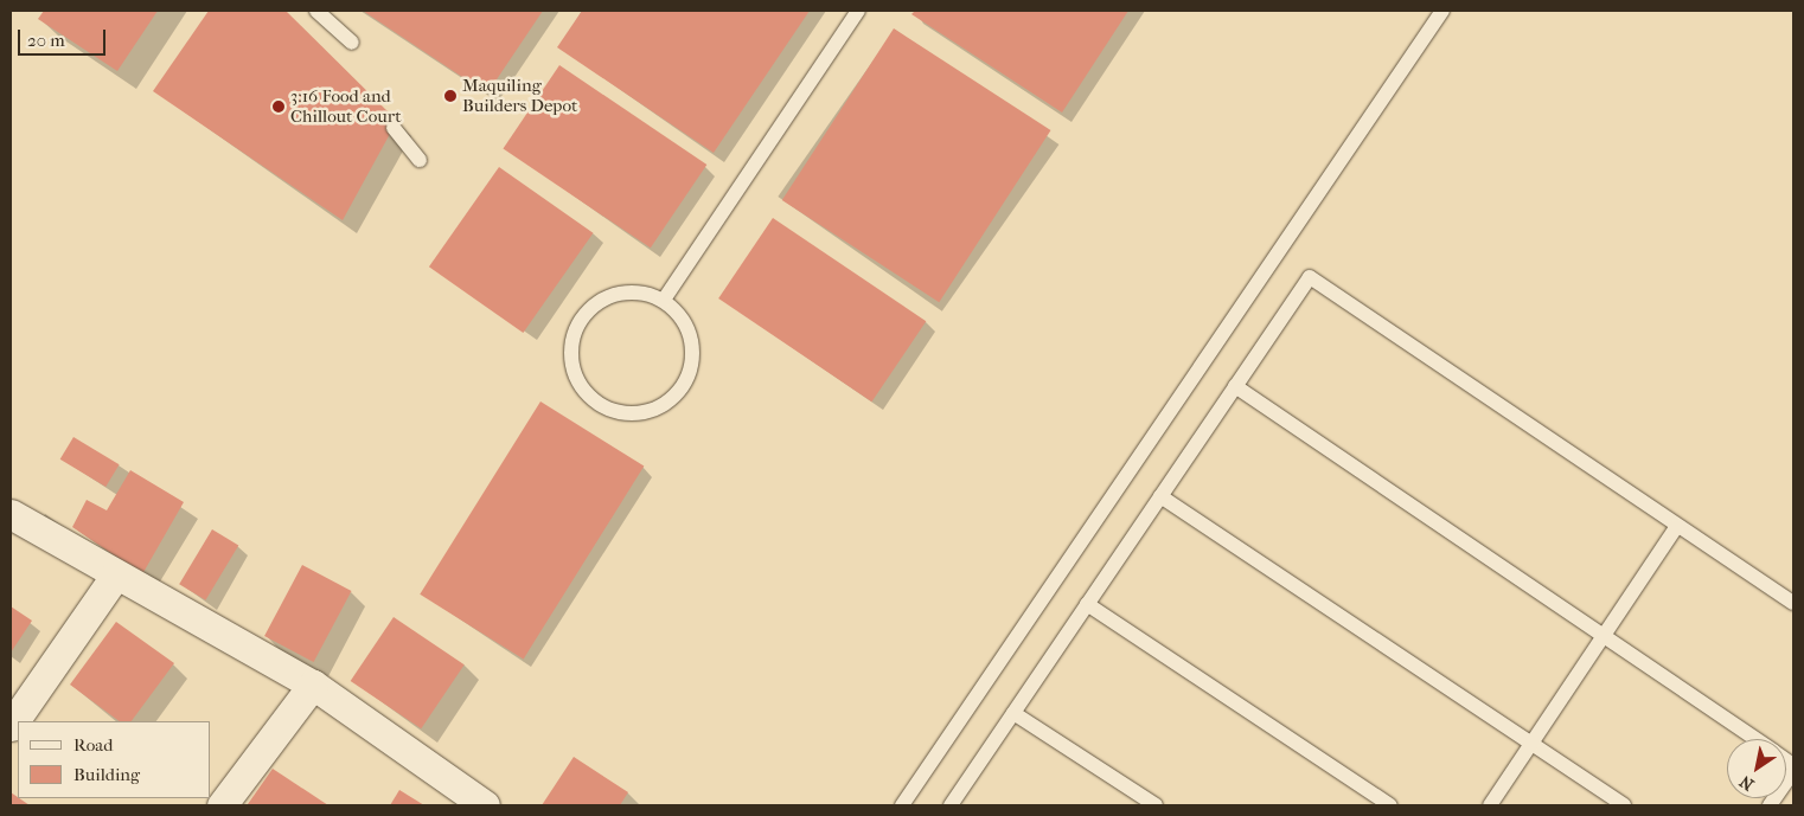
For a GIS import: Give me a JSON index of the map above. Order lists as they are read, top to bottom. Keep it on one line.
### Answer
{"places":["Maquiling Builders Depot","3:16 Food and Chillout Court"],"legend":["Road","Building"],"scale_bar":"20 m","north":"bottom left"}
